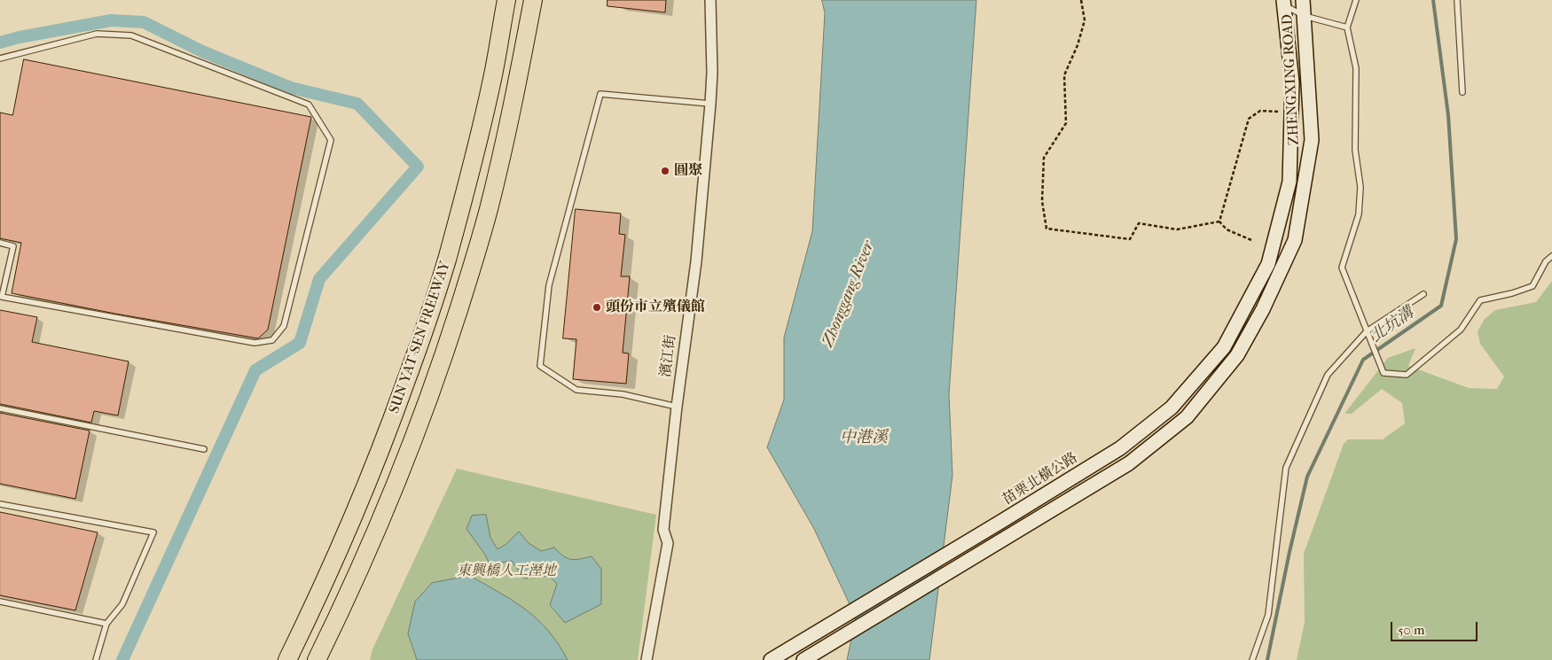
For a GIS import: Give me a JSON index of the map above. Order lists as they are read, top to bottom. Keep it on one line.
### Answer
{"streets":{"highway":["SUN YAT-SEN FREEWAY"],"main road":["ZHENGXING ROAD","苗栗北橫公路"],"street":["濱江街"]},"crossings":[["ZHENGXING ROAD","苗栗北橫公路"]],"water":["Zhonggang River","北坑溝","中港溪"],"parks":["東興橋人工溼地"],"places":["圓聚","頭份市立殯儀館"],"scale_bar":"50 m"}
